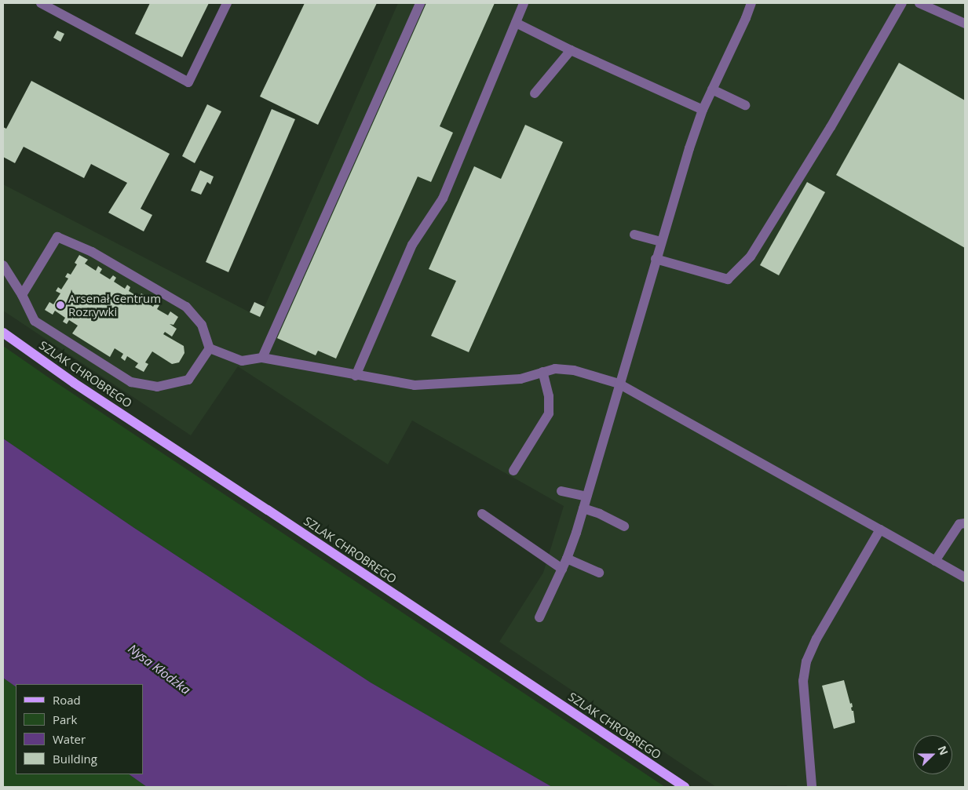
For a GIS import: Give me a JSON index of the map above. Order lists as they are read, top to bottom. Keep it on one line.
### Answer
{"streets":{"main road":["SZLAK CHROBREGO"]},"water":["Nysa Kłodzka"],"places":["Arsenał Centrum Rozrywki"],"legend":["Road","Park","Water","Building"],"north":"right"}
